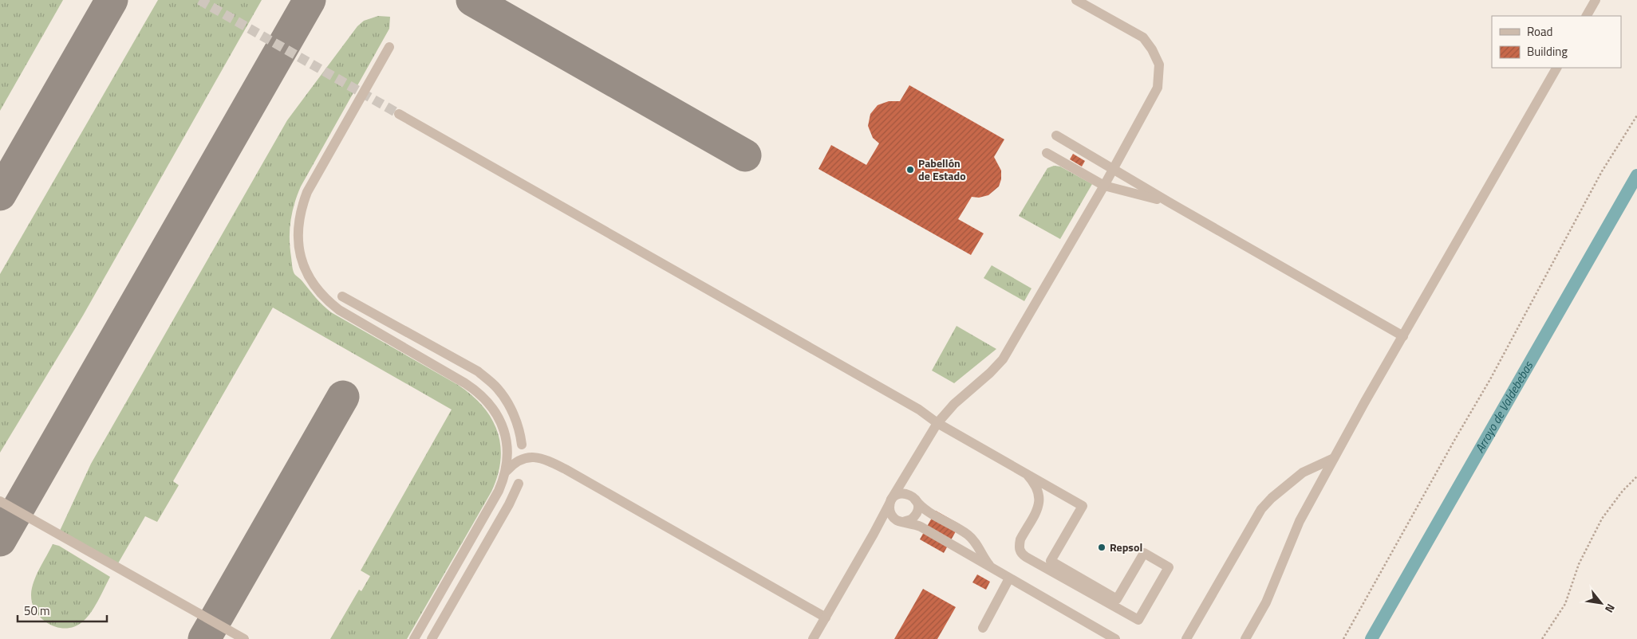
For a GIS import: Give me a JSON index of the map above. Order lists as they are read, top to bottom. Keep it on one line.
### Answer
{"water":["Arroyo de Valdebebas"],"places":["Pabellón de Estado","Repsol"],"legend":["Road","Building"],"scale_bar":"50 m","north":"bottom right"}
